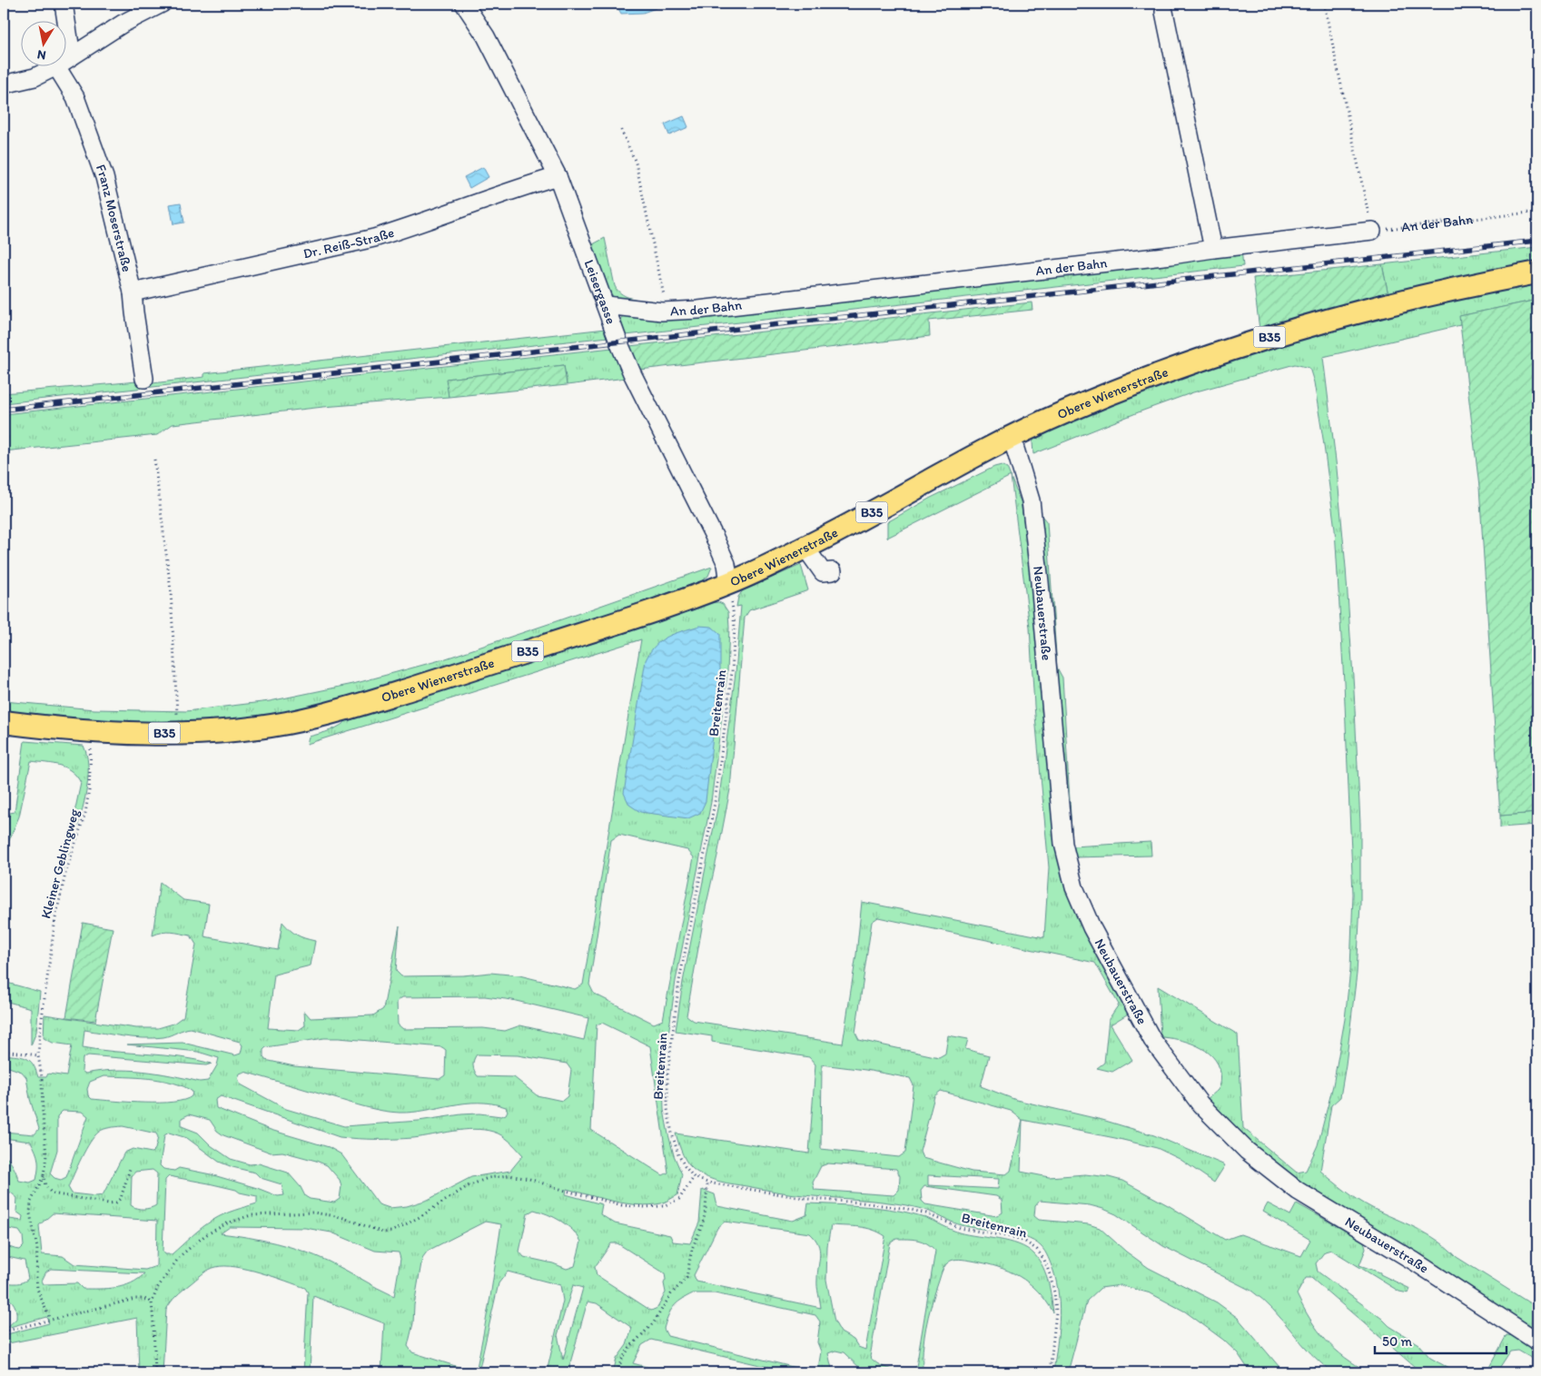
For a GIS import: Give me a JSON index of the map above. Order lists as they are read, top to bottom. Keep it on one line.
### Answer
{"streets":{"main road":["B35","Obere Wienerstraße"],"street":["Franz Moserstraße","An der Bahn","Dr. Reiß-Straße","Leisergasse","Neubauerstraße"],"path":["Breitenrain","Kleiner Geblingweg"]},"crossings":[["Franz Moserstraße","Dr. Reiß-Straße"],["An der Bahn","Leisergasse"],["Dr. Reiß-Straße","Leisergasse"],["Leisergasse","Obere Wienerstraße"],["Leisergasse","Breitenrain"],["Obere Wienerstraße","Neubauerstraße"],["Obere Wienerstraße","Breitenrain"],["Obere Wienerstraße","Kleiner Geblingweg"]],"scale_bar":"50 m","north":"bottom"}
